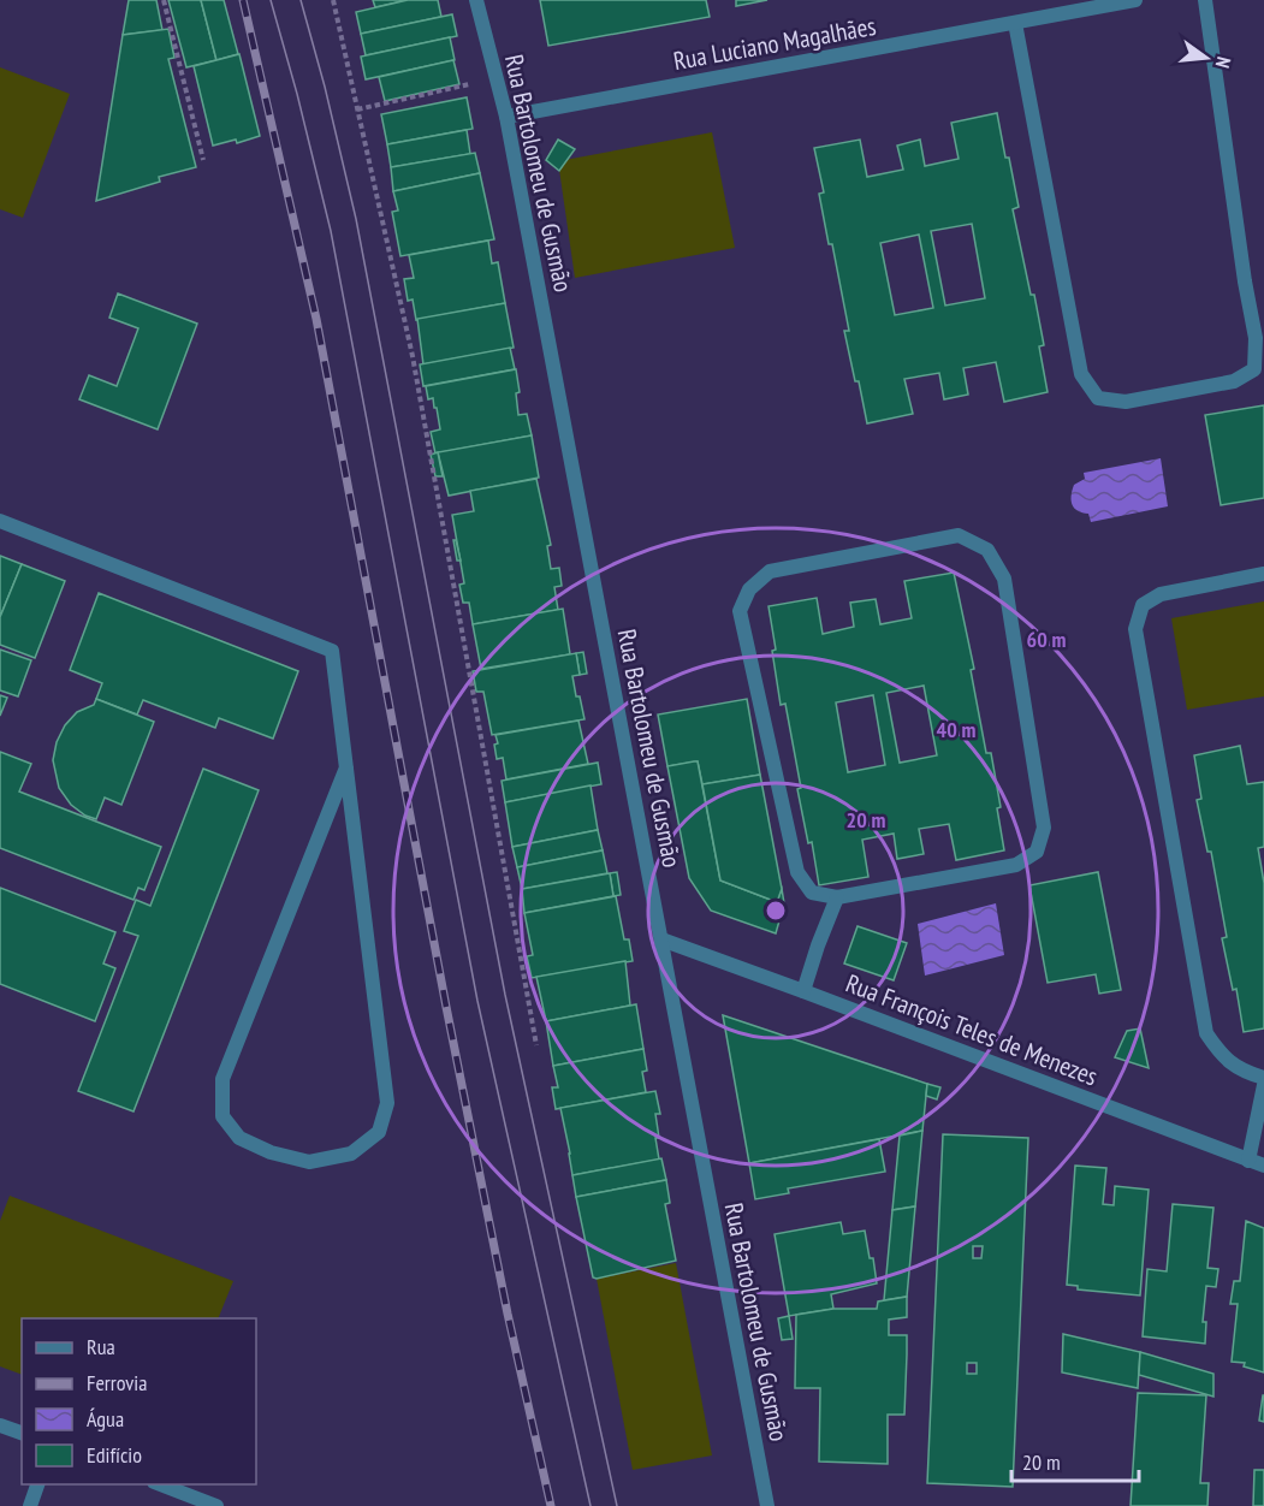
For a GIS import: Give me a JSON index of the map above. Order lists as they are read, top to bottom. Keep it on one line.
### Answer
{"streets":{"street":["Rua Luciano Magalhães","Rua Bartolomeu de Gusmão","Rua François Teles de Menezes"]},"crossings":[["Rua Luciano Magalhães","Rua Bartolomeu de Gusmão"],["Rua Bartolomeu de Gusmão","Rua François Teles de Menezes"]],"legend":["Rua","Ferrovia","Água","Edifício"],"scale_bar":"20 m","north":"right","rings":["60 m","40 m","20 m"]}
